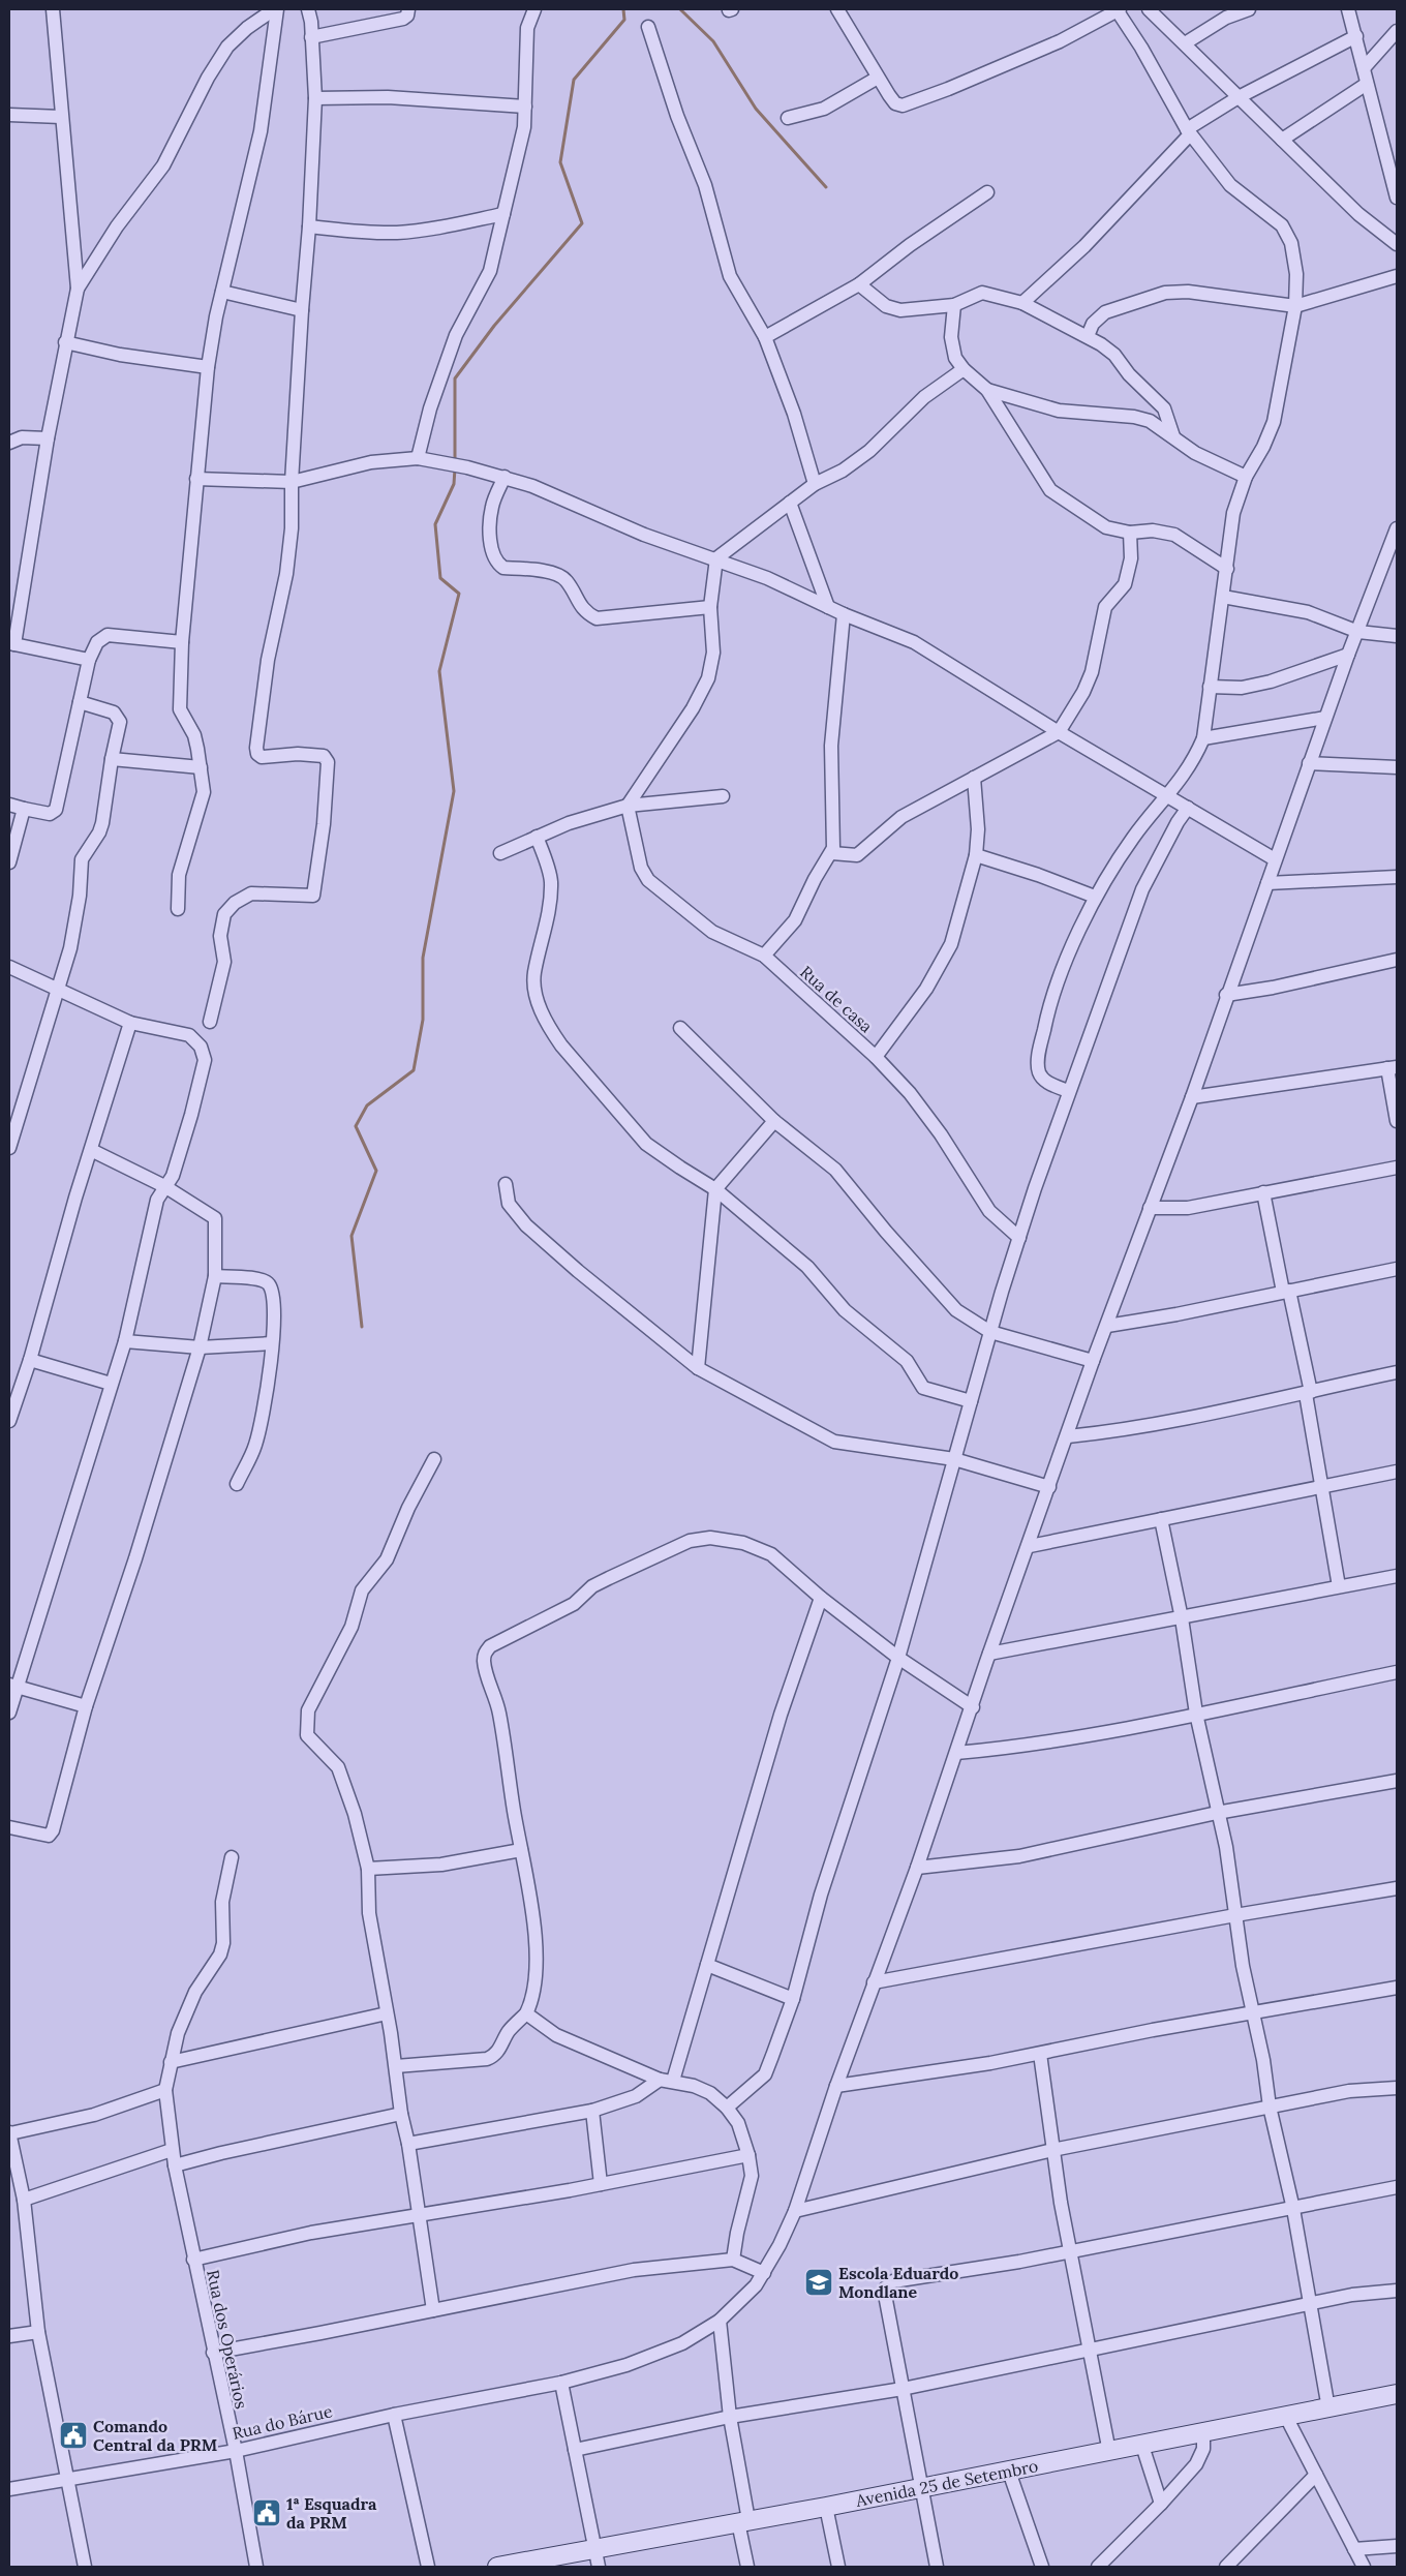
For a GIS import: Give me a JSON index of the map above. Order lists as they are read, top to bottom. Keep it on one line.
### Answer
{"streets":{"street":["Rua de casa","Rua dos Operários","Rua do Bárue","Avenida 25 de Setembro"]},"crossings":[["Rua dos Operários","Rua do Bárue"]],"places":{"school or university":["Escola Eduardo Mondlane"],"public building":["Comando Central da PRM","1ª Esquadra da PRM"]}}
